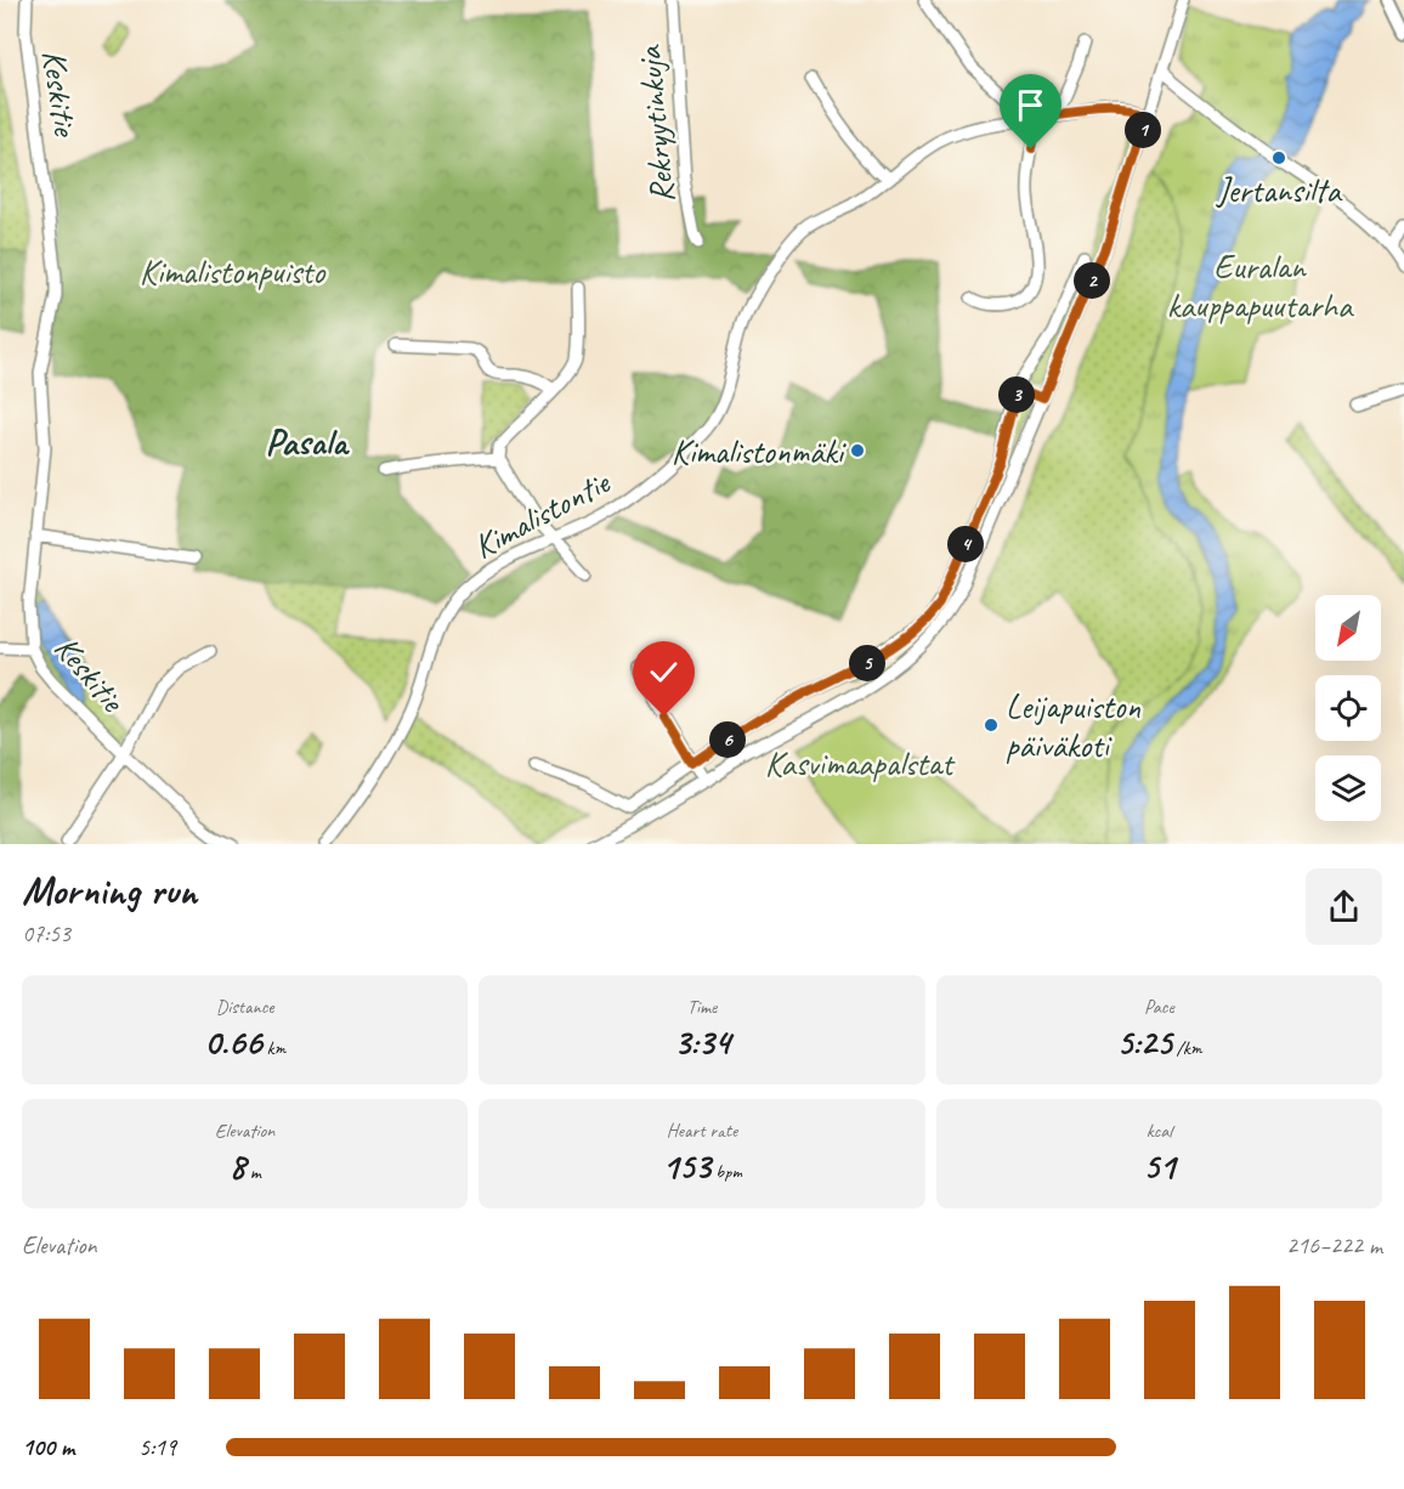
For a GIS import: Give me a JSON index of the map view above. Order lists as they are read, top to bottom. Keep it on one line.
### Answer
{"streets":{"street":["Keskitie","Rekryytinkuja","Kimalistontie"]},"districts":["Pasala"],"parks":["Euralan kauppapuutarha","Kimalistonpuisto","Kasvimaapalstat"],"places":["Jertansilta","Kimalistonmäki","Leijapuiston päiväkoti"],"north":"bottom left","page":{"pins":["1","2","3","4","5","6"],"heading":["Morning run","07:53"],"stats":[["Distance","0.66 km"],["Time","3:34"],["Pace","5:25 /km"],["Elevation","8 m"],["Heart rate","153 bpm"],["kcal","51"]],"chart":["Elevation","216–222 m"],"list":[{"name":"100 m","note":"5:19"}]}}
